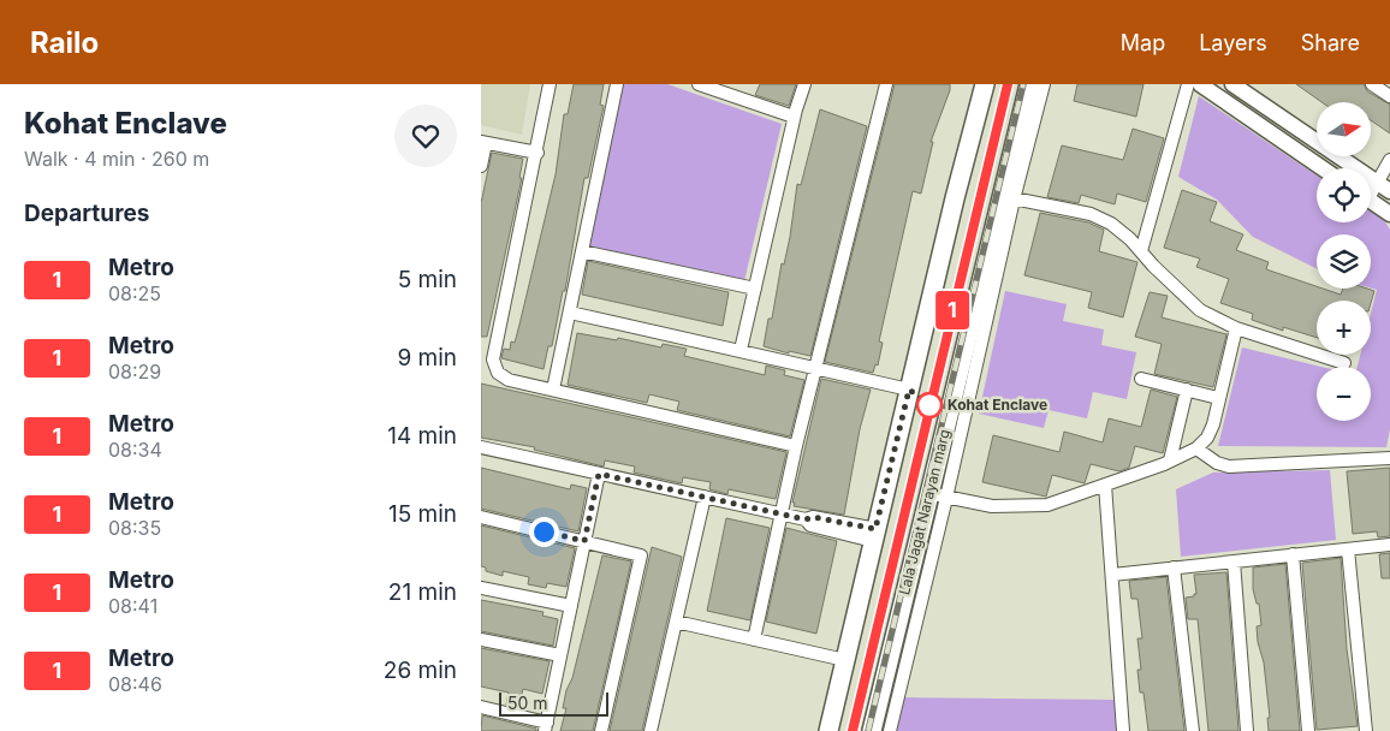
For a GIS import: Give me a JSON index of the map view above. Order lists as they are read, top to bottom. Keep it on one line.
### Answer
{"streets":{"main road":["Lala Jagat Narayan marg"]},"places":["Kohat Enclave"],"lines":["metro line 1"],"scale_bar":"50 m","north":"right","page":{"header":"Railo","nav":["Map","Layers","Share"],"heading":[["Kohat Enclave","Walk · 4 min · 260 m"],"Departures"],"on_map":"1","map_buttons":["+","−"],"list":[{"mark":"1","name":"Metro","note":"08:25","value":"5 min"},{"mark":"1","name":"Metro","note":"08:29","value":"9 min"},{"mark":"1","name":"Metro","note":"08:34","value":"14 min"},{"mark":"1","name":"Metro","note":"08:35","value":"15 min"},{"mark":"1","name":"Metro","note":"08:41","value":"21 min"},{"mark":"1","name":"Metro","note":"08:46","value":"26 min"}],"scale":"50 m"}}
